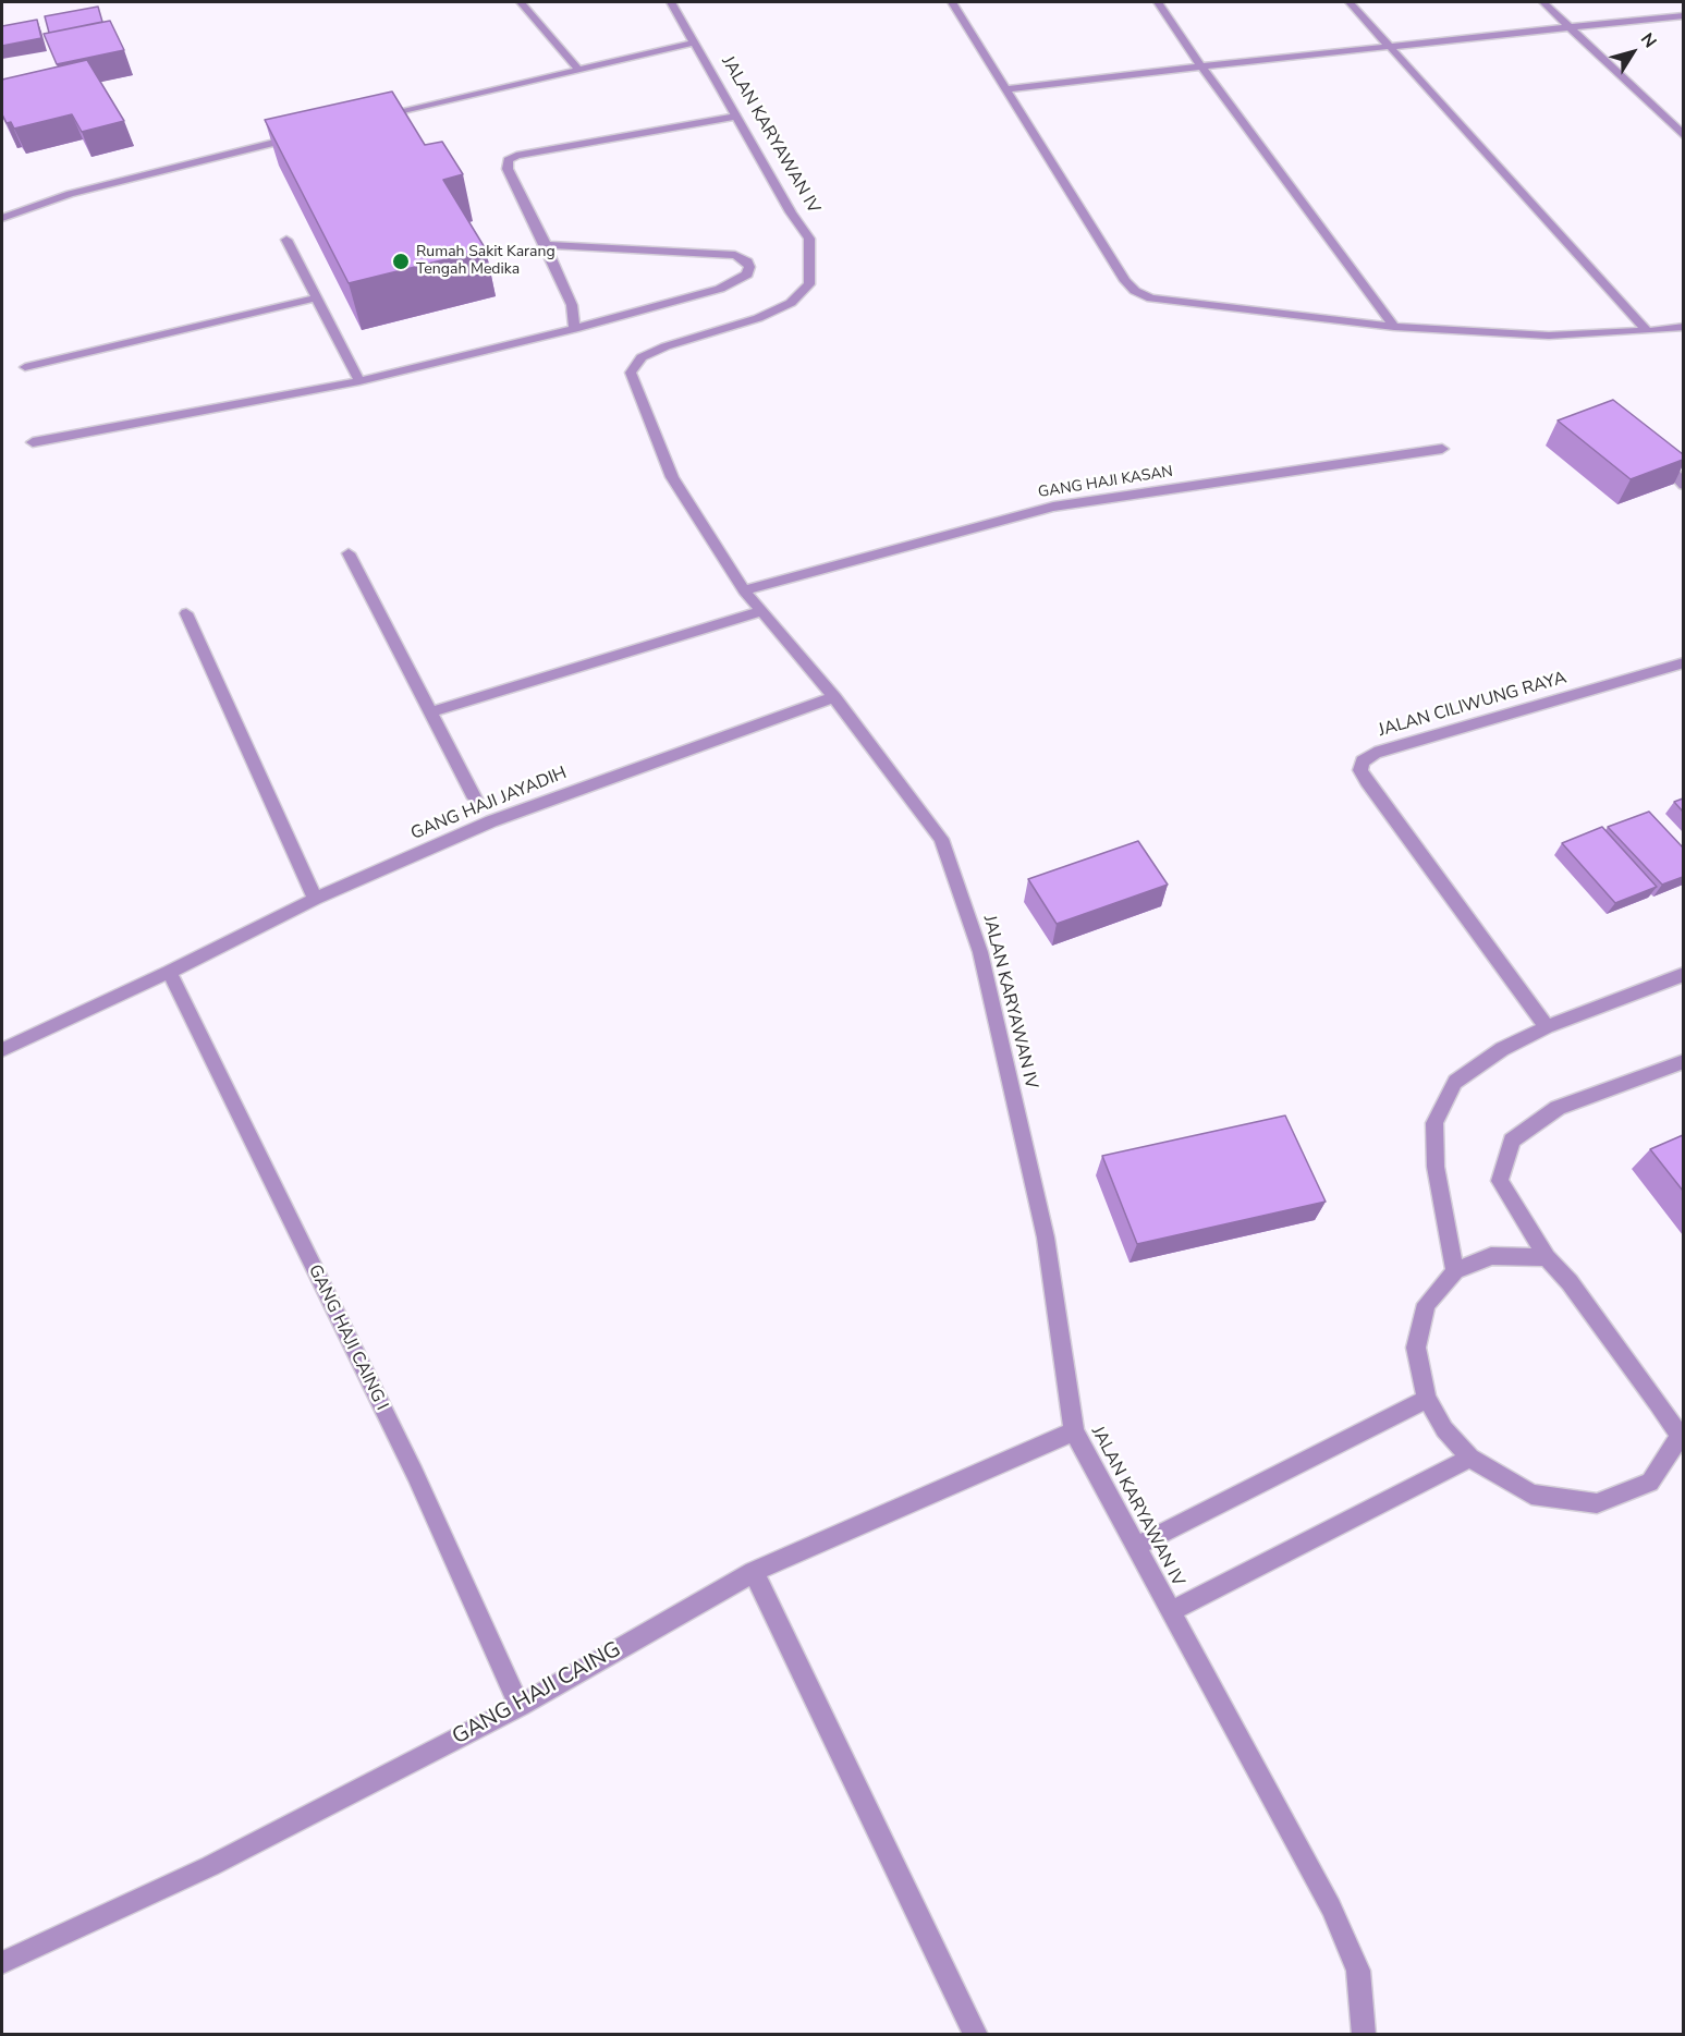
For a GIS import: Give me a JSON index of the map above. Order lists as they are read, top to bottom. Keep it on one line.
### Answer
{"streets":{"street":["JALAN KARYAWAN IV","GANG HAJI KASAN","JALAN CILIWUNG RAYA","GANG HAJI JAYADIH","GANG HAJI CAING I","GANG HAJI CAING"]},"crossings":[["JALAN KARYAWAN IV","GANG HAJI KASAN"],["JALAN KARYAWAN IV","GANG HAJI JAYADIH"],["JALAN KARYAWAN IV","GANG HAJI CAING"],["GANG HAJI JAYADIH","GANG HAJI CAING I"],["GANG HAJI CAING I","GANG HAJI CAING"]],"places":["Rumah Sakit Karang Tengah Medika"],"north":"top right"}
